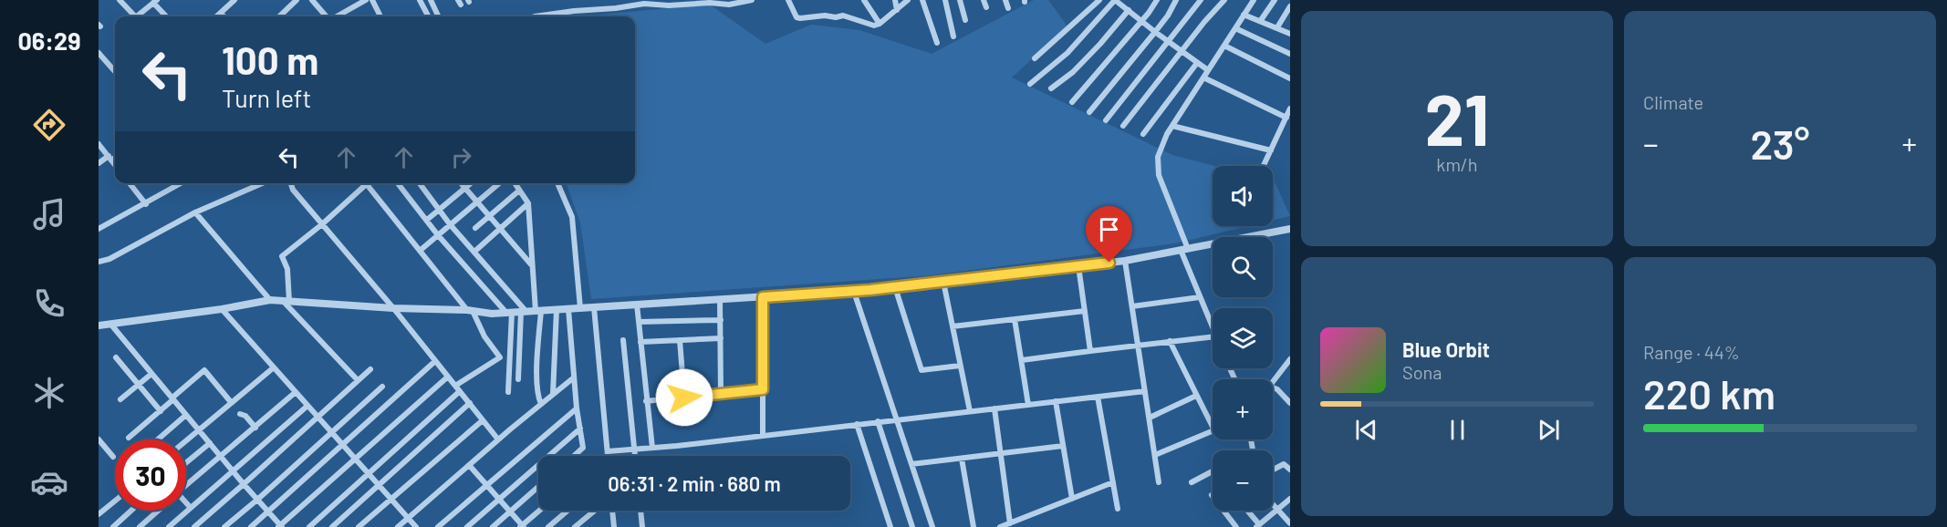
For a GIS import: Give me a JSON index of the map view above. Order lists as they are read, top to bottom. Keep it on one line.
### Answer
{"page":{"tabs":"06:29","tile":[["21","km/h"],"Climate",["Range · 44%","220 km"]],"turn":["100 m","Turn left"],"heat":["−","23°","+"],"map_buttons":["+","−"],"song":["Blue Orbit","Sona"],"limit":"30","trip":"06:31 · 2 min · 680 m"}}
